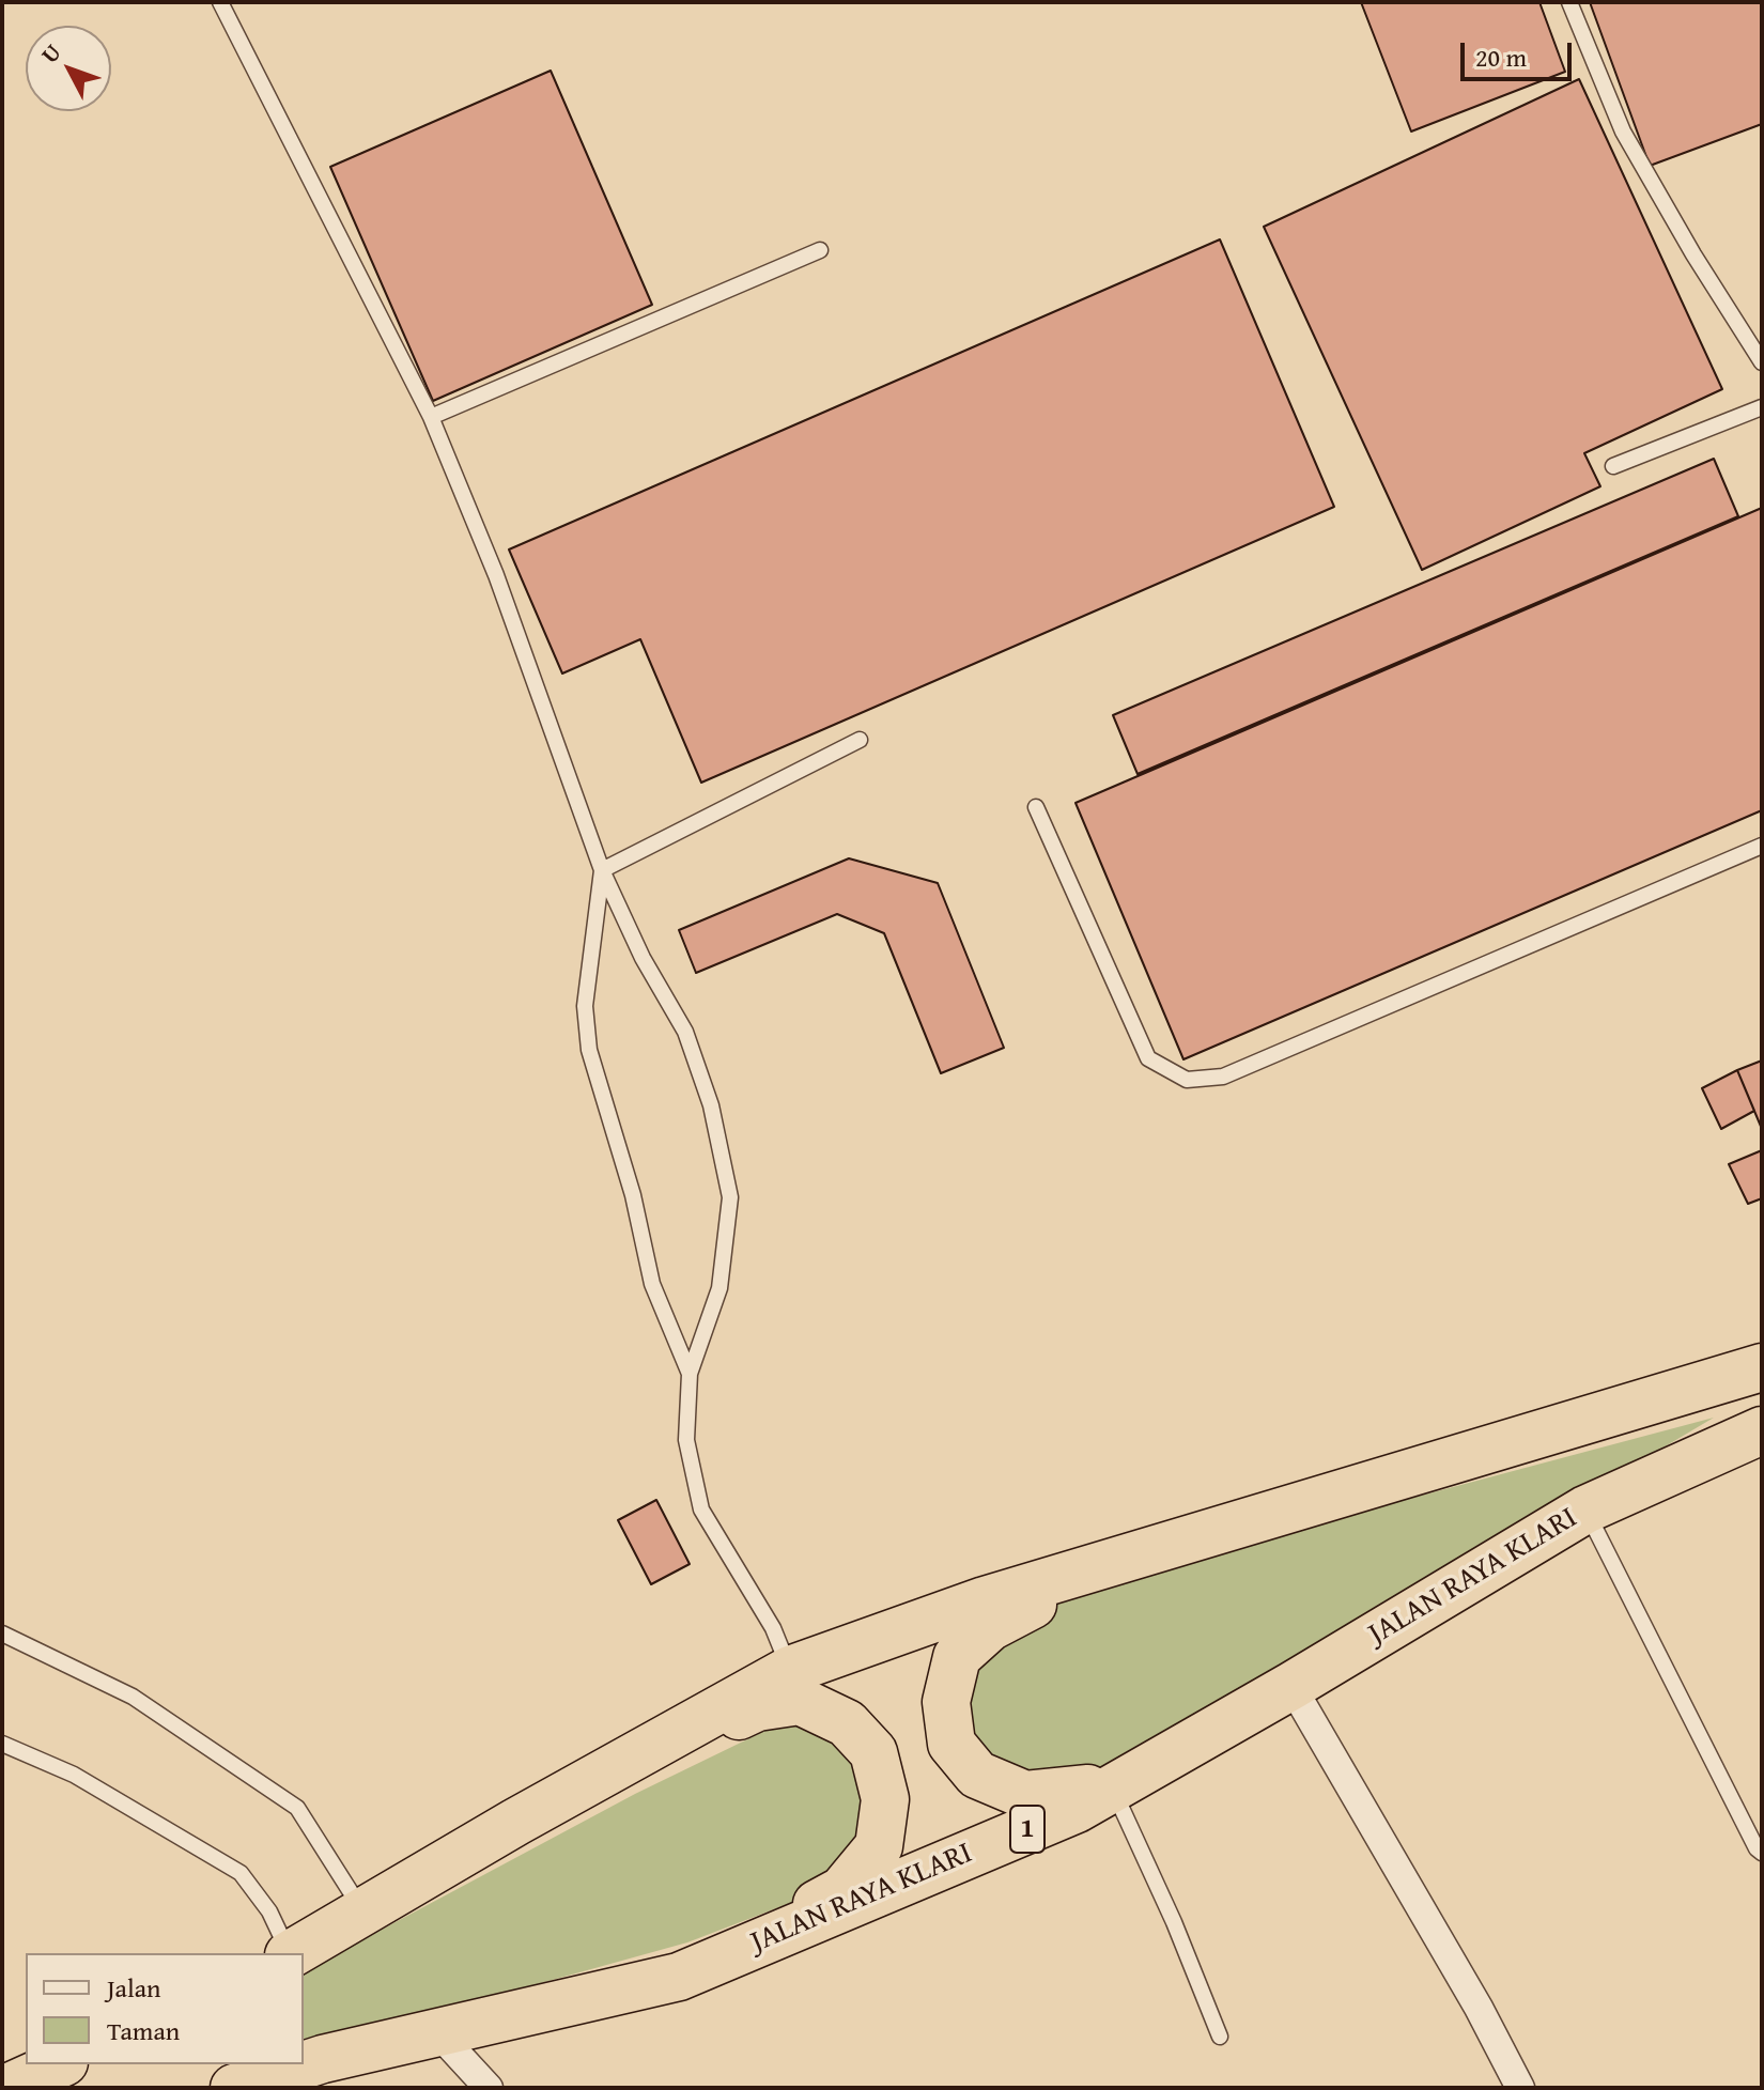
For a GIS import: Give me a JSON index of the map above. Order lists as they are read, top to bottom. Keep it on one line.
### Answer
{"streets":{"highway":["JALAN RAYA KLARI","1"]},"legend":["Jalan","Taman"],"scale_bar":"20 m","north":"top left"}
